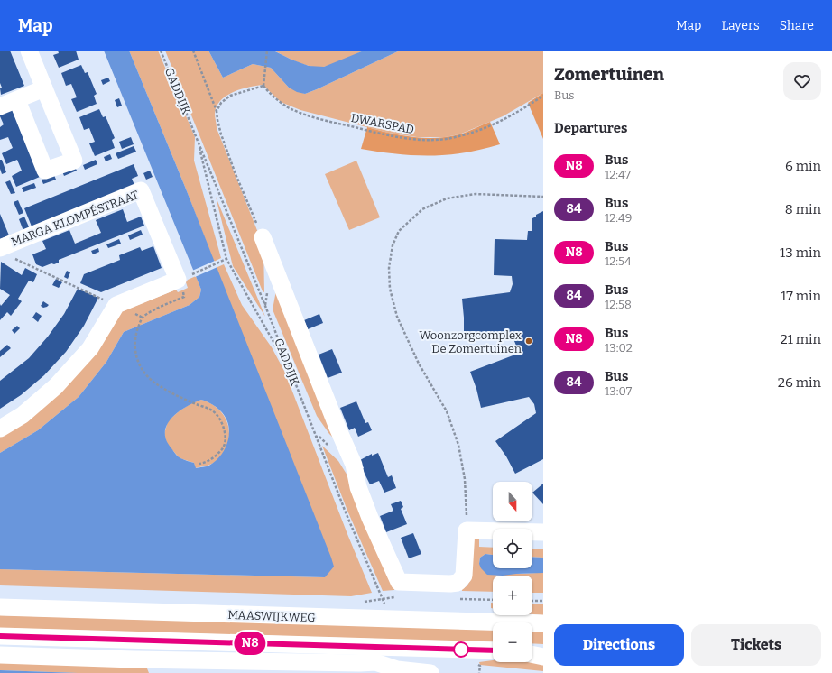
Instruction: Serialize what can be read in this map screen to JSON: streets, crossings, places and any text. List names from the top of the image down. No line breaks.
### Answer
{"streets":{"street":["GADDIJK","MARGA KLOMPÉSTRAAT","MAASWIJKWEG"],"path":["DWARSPAD"]},"places":["Woonzorgcomplex De Zomertuinen"],"lines":["bus line N8"],"north":"bottom","page":{"header":"Map","nav":["Map","Layers","Share"],"on_map":"N8","heading":[["Zomertuinen","Bus"],"Departures"],"list":[{"mark":"N8","name":"Bus","note":"12:47","value":"6 min"},{"mark":"84","name":"Bus","note":"12:49","value":"8 min"},{"mark":"N8","name":"Bus","note":"12:54","value":"13 min"},{"mark":"84","name":"Bus","note":"12:58","value":"17 min"},{"mark":"N8","name":"Bus","note":"13:02","value":"21 min"},{"mark":"84","name":"Bus","note":"13:07","value":"26 min"}],"map_buttons":["+","−"],"buttons":["Directions","Tickets"]}}
